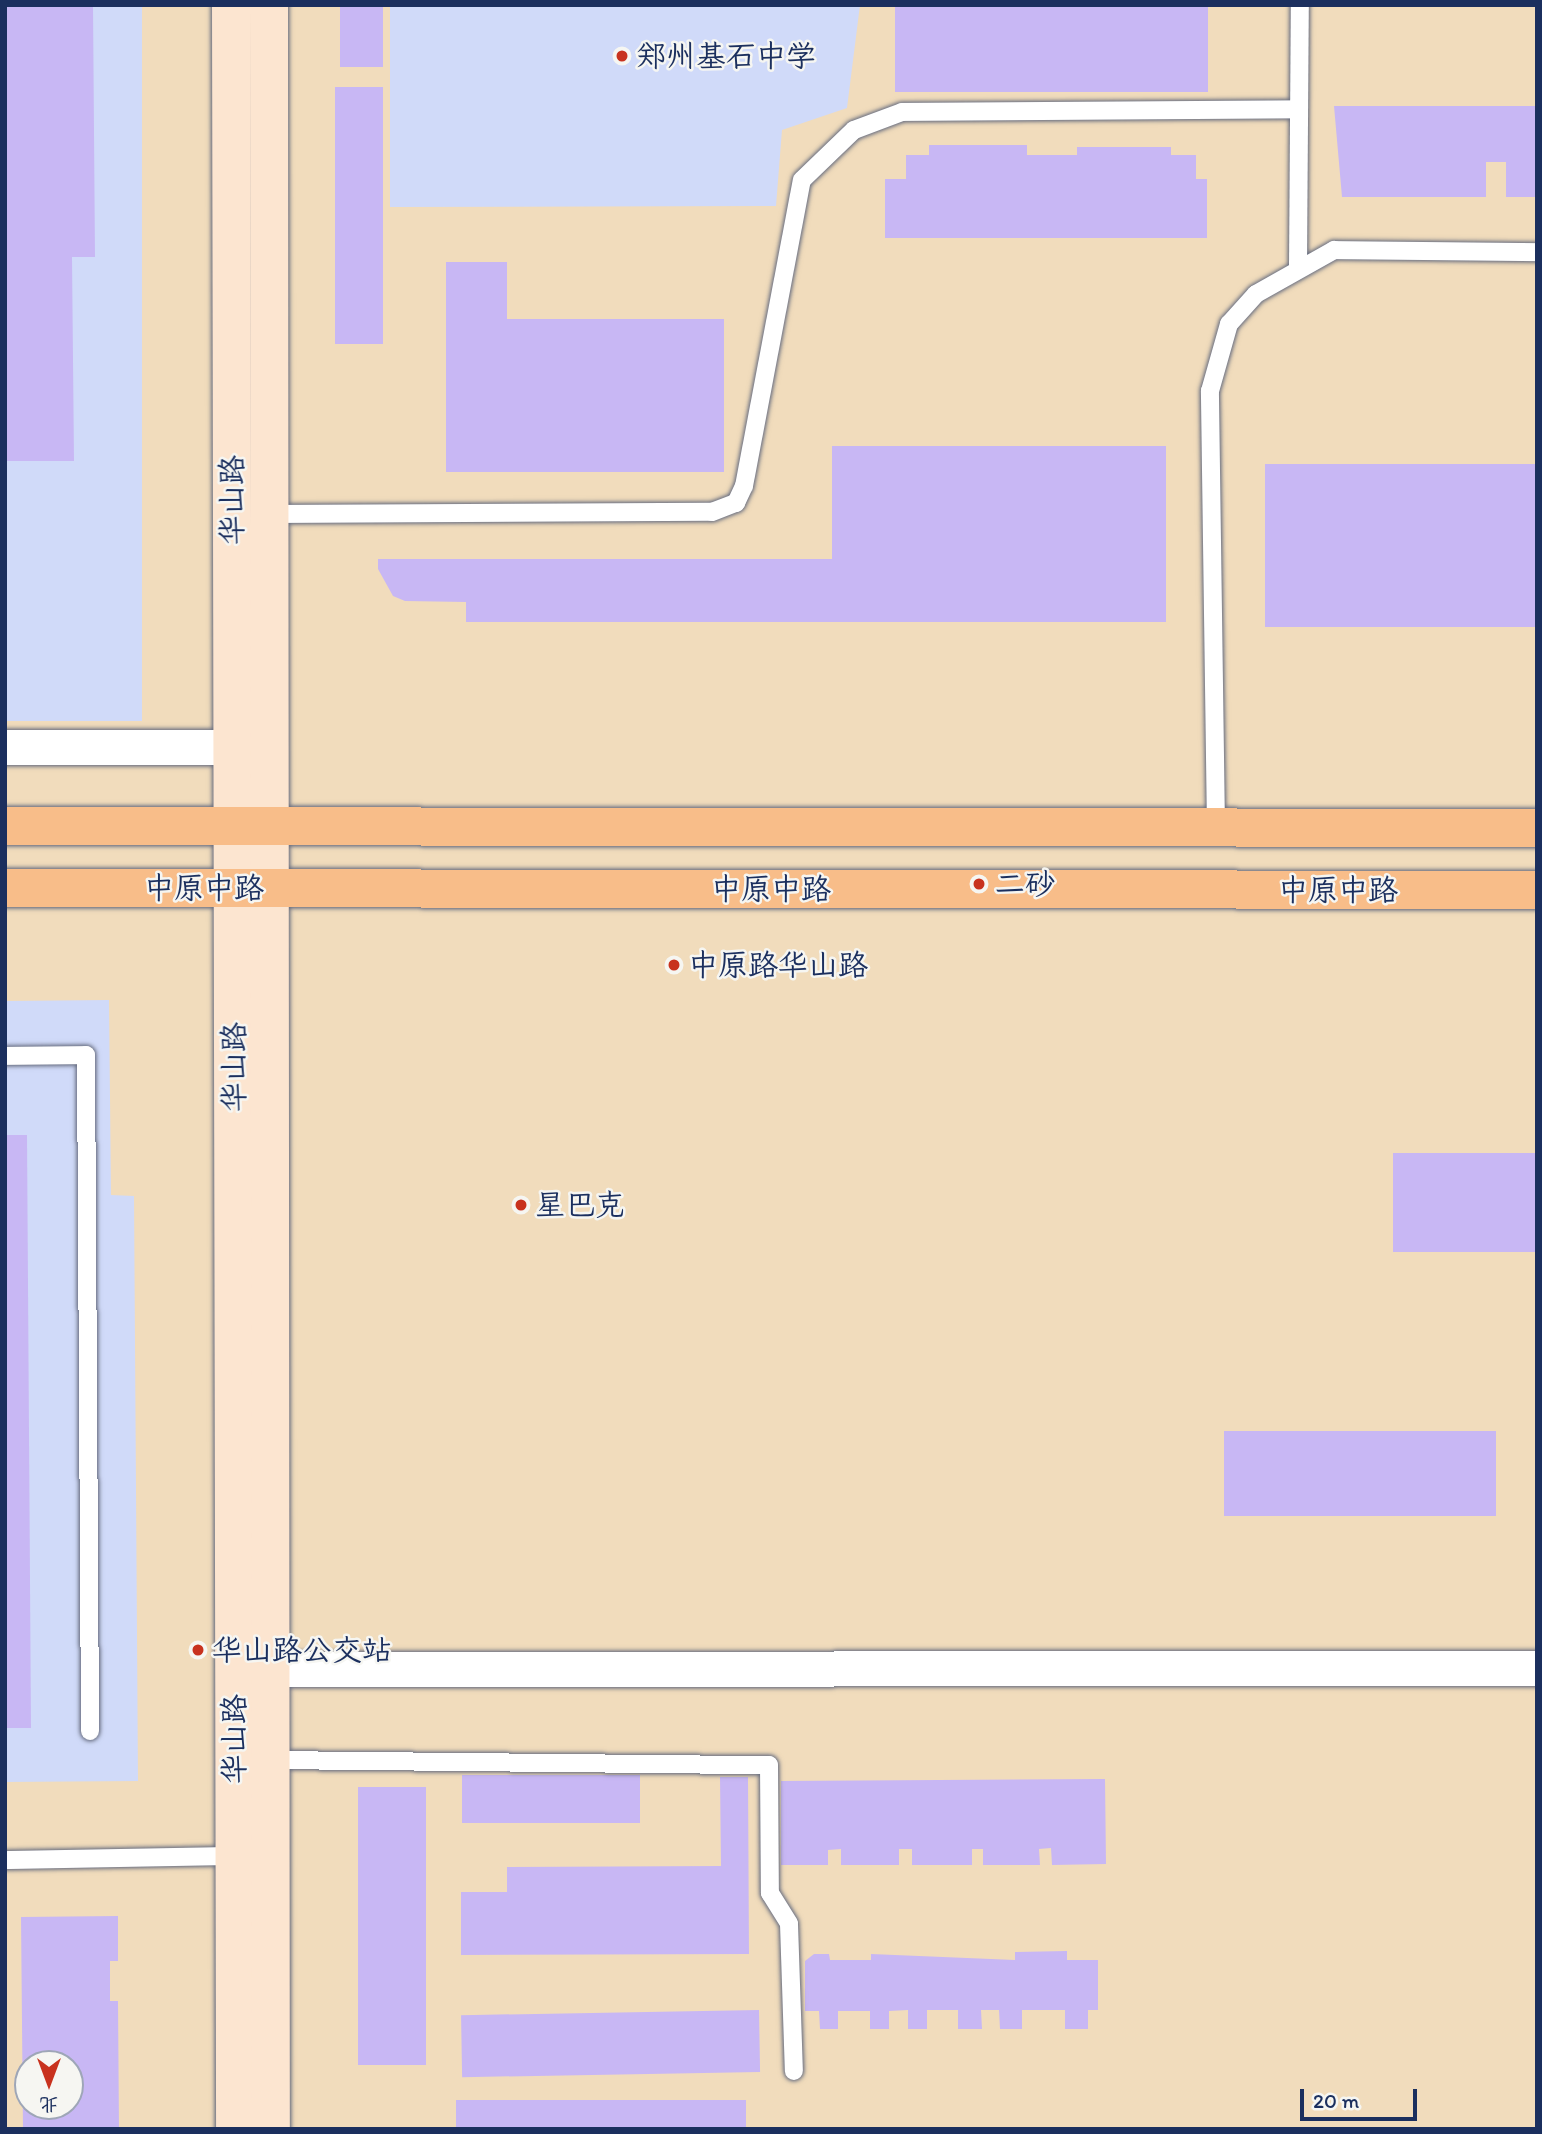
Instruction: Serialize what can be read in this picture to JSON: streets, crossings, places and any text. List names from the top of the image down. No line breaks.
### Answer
{"streets":{"main road":["中原中路"],"street":["华山路"]},"crossings":[["华山路","中原中路"]],"places":["郑州基石中学","二砂","中原路华山路","星巴克","华山路公交站"],"scale_bar":"20 m","north":"bottom"}
